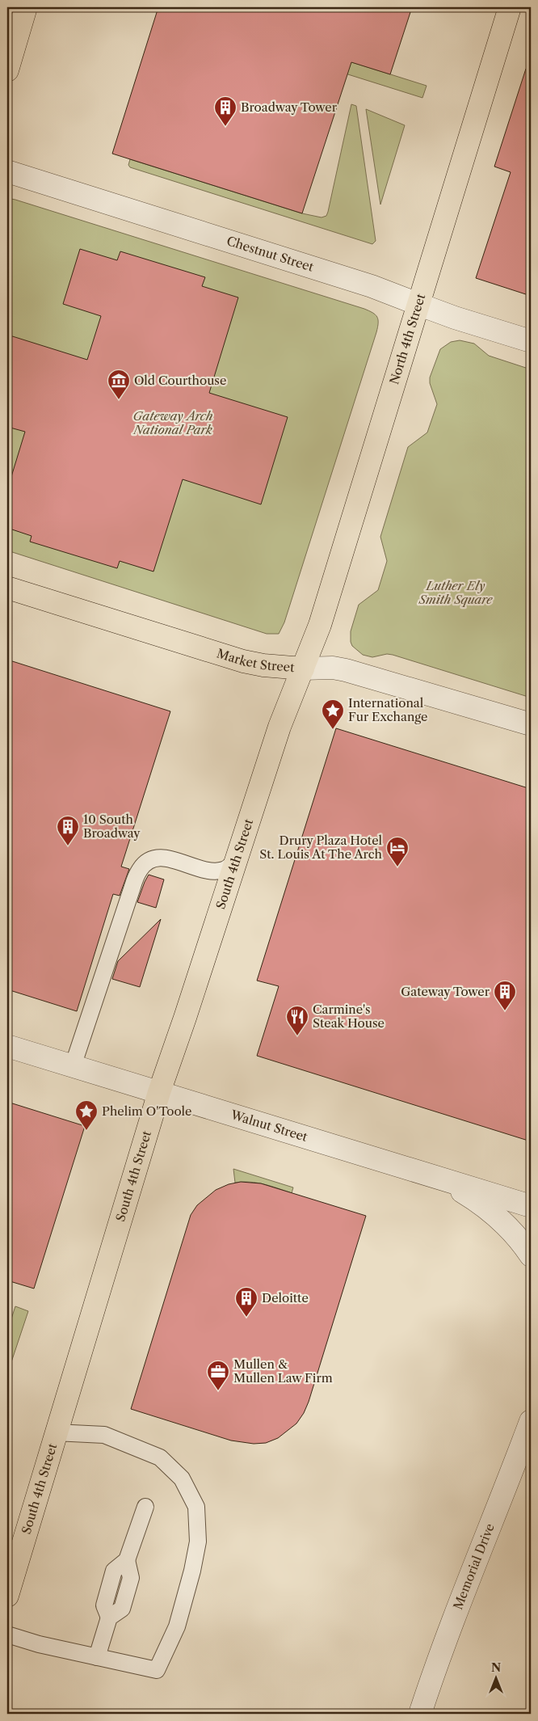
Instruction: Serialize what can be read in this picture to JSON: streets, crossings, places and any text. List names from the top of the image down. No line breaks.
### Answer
{"streets":{"main road":["North 4th Street","Market Street","South 4th Street"],"street":["Chestnut Street","Walnut Street","Memorial Drive"]},"crossings":[["Chestnut Street","North 4th Street"],["North 4th Street","Market Street"],["North 4th Street","South 4th Street"],["Market Street","South 4th Street"],["South 4th Street","Walnut Street"]],"parks":["Gateway Arch National Park","Luther Ely Smith Square"],"places":{"building":["Broadway Tower","10 South Broadway","Gateway Tower","Deloitte"],"museum":["Old Courthouse"],"place":["International Fur Exchange","Phelim O'Toole"],"hotel":["Drury Plaza Hotel St. Louis At The Arch"],"restaurant":["Carmine's Steak House"],"office":["Mullen & Mullen Law Firm"]},"north":"top"}
